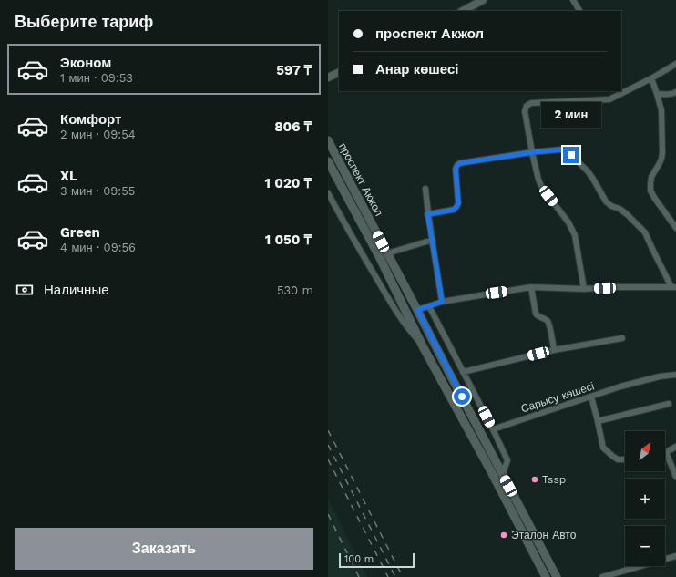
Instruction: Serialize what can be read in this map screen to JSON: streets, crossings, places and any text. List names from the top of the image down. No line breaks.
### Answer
{"streets":{"main road":["проспект Акжол"],"street":["Сарысу көшесі"]},"places":["Tssp","Эталон Авто"],"scale_bar":"100 m","north":"top right","page":{"heading":"Выберите тариф","banner":["проспект Акжол","Анар көшесі"],"list":[{"name":"Эконом","note":"1 мин · 09:53","value":"597 ₸"},{"name":"Комфорт","note":"2 мин · 09:54","value":"806 ₸"},{"name":"XL","note":"3 мин · 09:55","value":"1 020 ₸"},{"name":"Green","note":"4 мин · 09:56","value":"1 050 ₸"}],"bubble":"2 мин","pay":["Наличные","530 m"],"map_buttons":["+","−"],"buttons":"Заказать","scale":"100 m"}}
